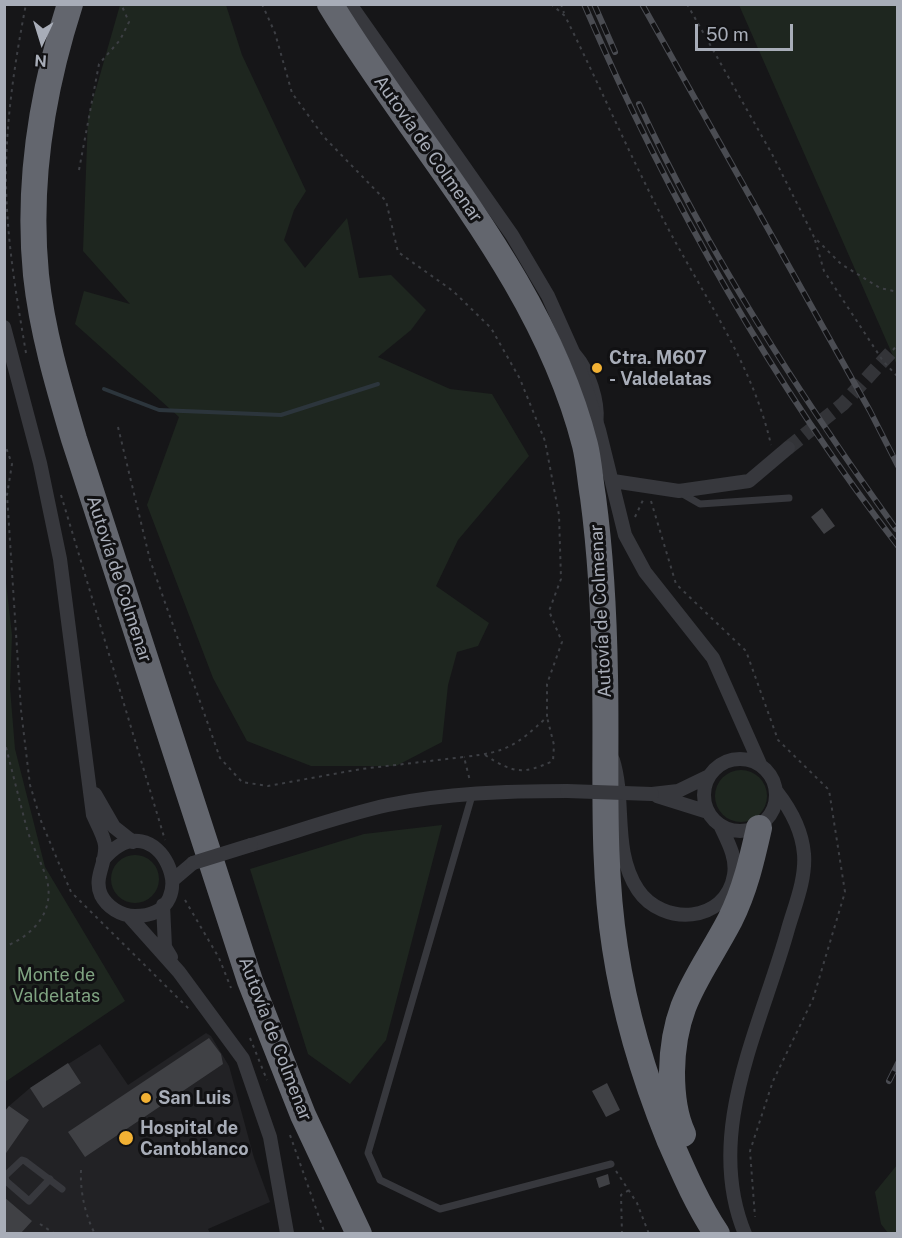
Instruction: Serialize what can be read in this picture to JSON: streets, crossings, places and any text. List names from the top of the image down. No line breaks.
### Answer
{"streets":{"highway":["Autovía de Colmenar"]},"parks":["Monte de Valdelatas"],"places":["Ctra. M607 - Valdelatas","San Luis","Hospital de Cantoblanco"],"scale_bar":"50 m","north":"bottom"}
